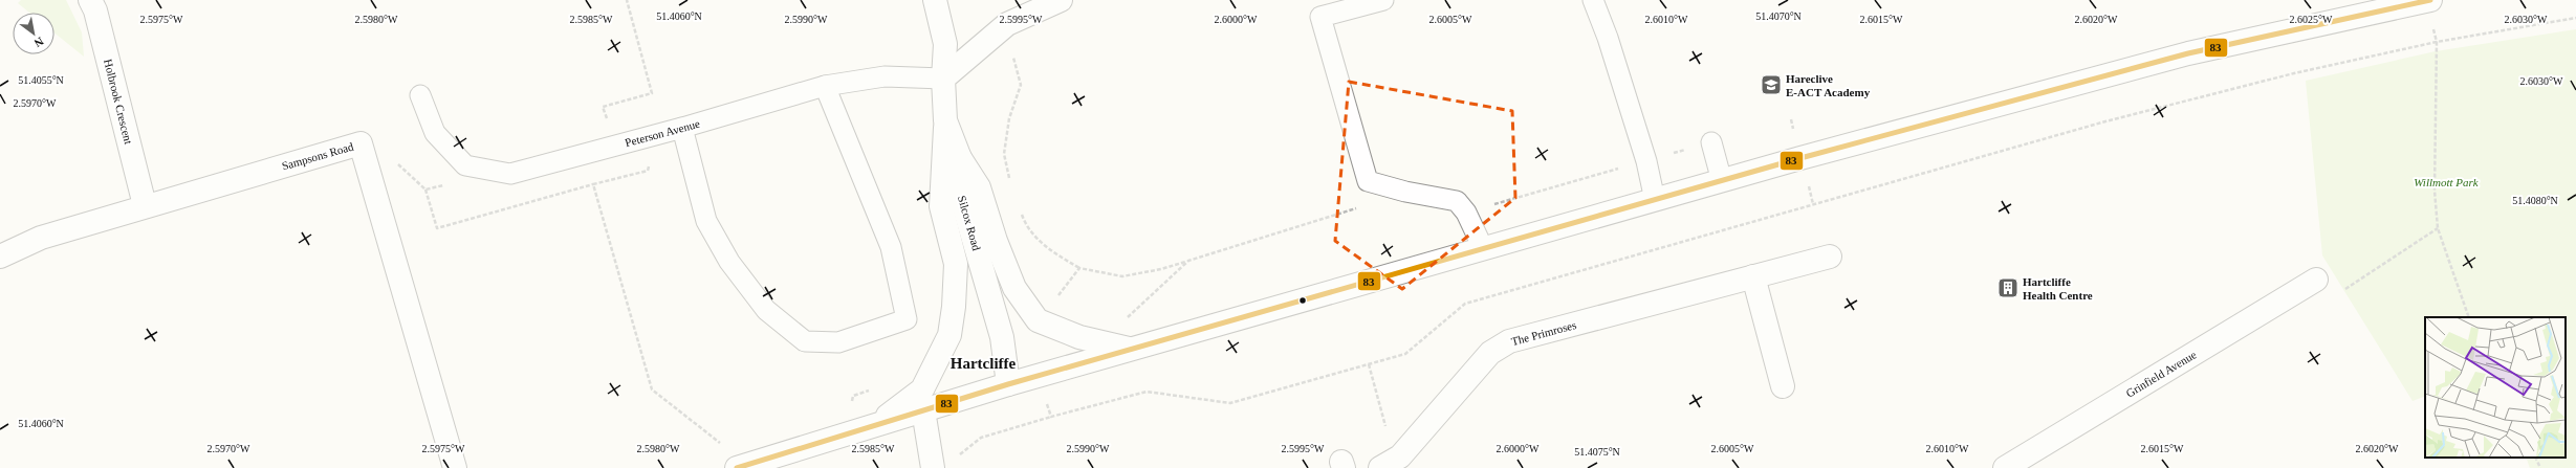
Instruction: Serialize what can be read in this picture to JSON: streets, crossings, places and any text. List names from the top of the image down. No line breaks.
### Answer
{"streets":{"street":["Holbrook Crescent","Sampsons Road","Silcox Road","The Primroses","Grinfield Avenue"],"lane":["Peterson Avenue"]},"crossings":[["Holbrook Crescent","Sampsons Road"],["Peterson Avenue","Silcox Road"]],"districts":["Hartcliffe"],"parks":["Willmott Park"],"places":{"school or university":["Hareclive E-ACT Academy"],"building":["Hartcliffe Health Centre"]},"lines":["transit line 83"],"north":"bottom right","coordinates":["51.4070°N","51.4060°N","2.6030°W","2.6020°W","2.5975°W","2.5980°W","2.5985°W","2.5990°W","2.5995°W","2.6000°W","2.6005°W","2.6010°W","2.6015°W","2.6025°W","51.4055°N","2.5970°W","51.4080°N","51.4075°N"]}
